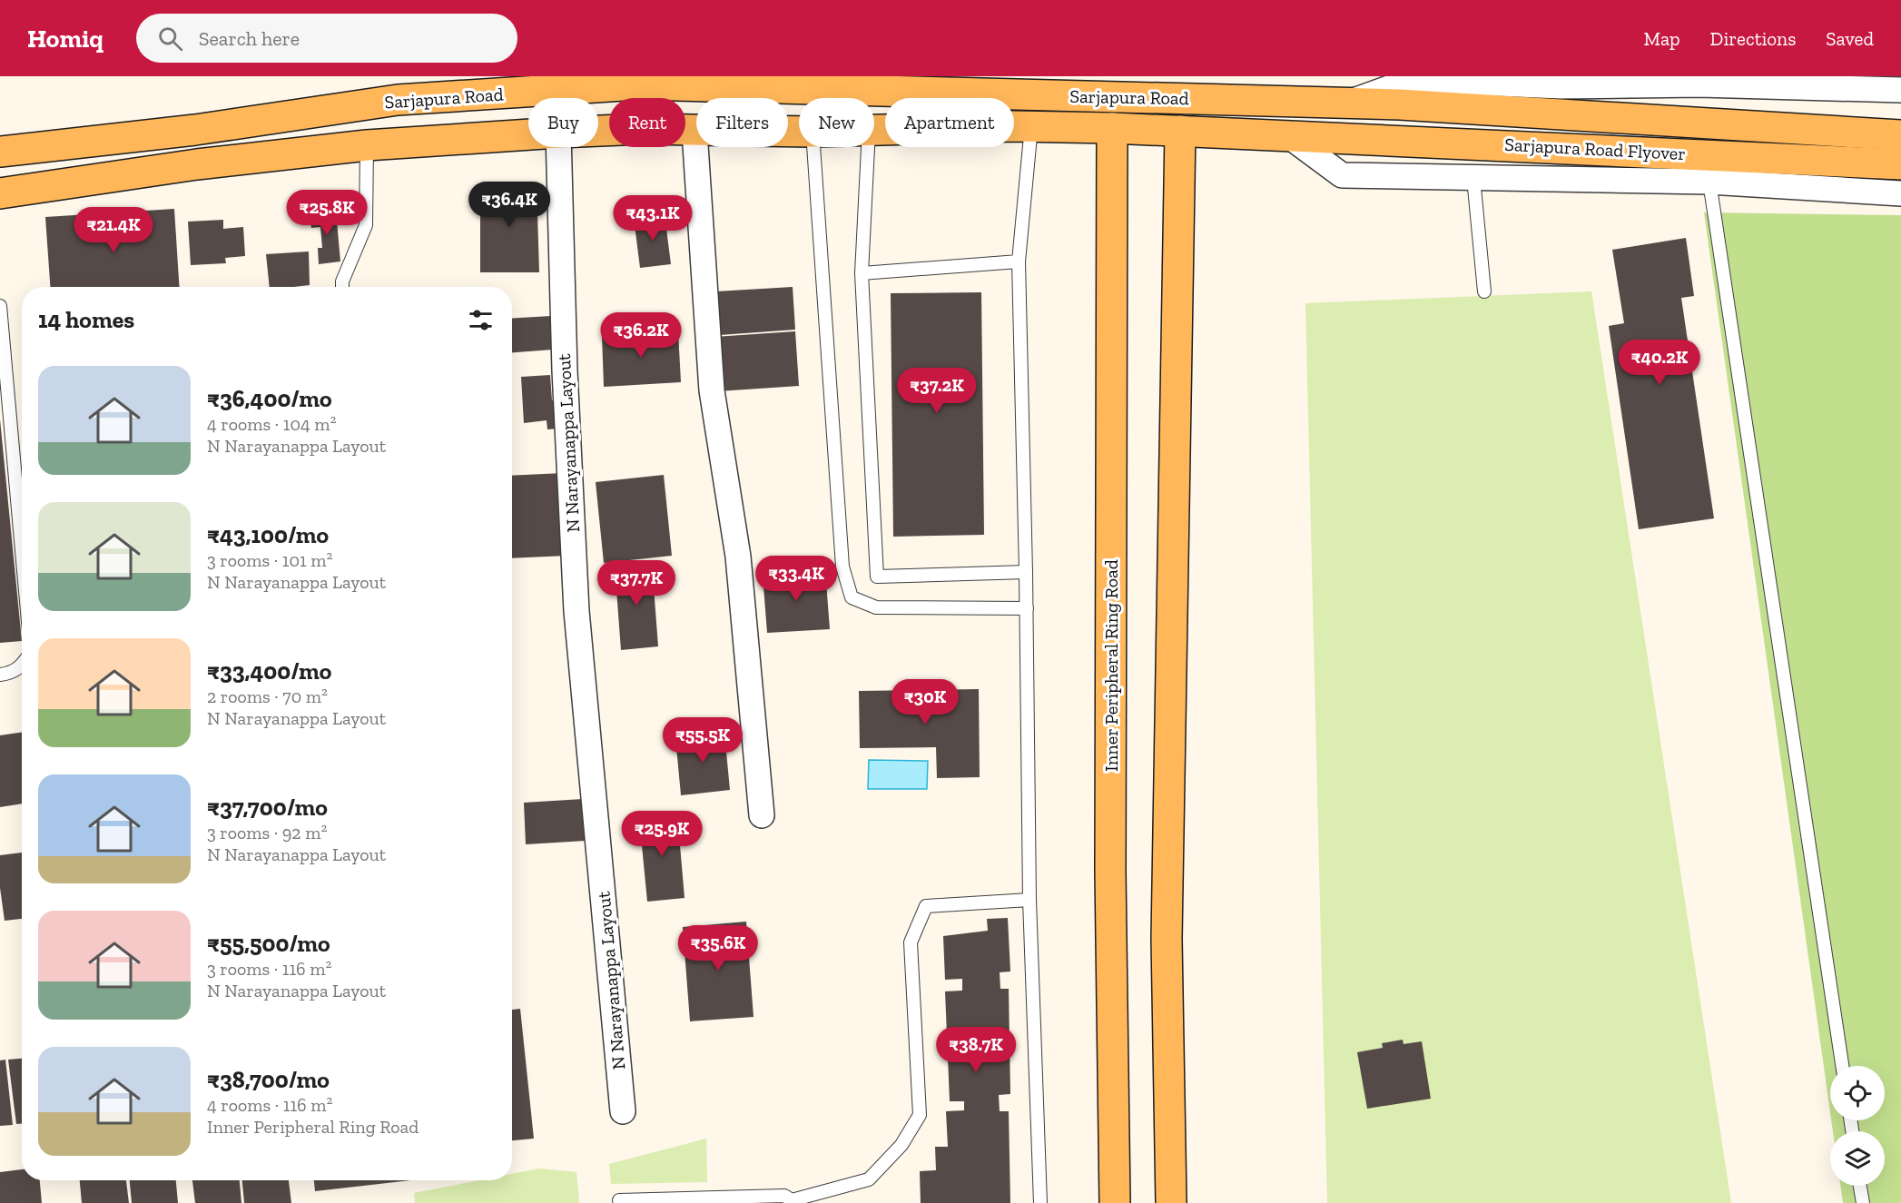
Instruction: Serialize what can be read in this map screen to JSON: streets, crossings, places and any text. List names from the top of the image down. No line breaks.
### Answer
{"streets":{"main road":["Sarjapura Road","Sarjapura Road Flyover","Inner Peripheral Ring Road"],"street":["N Narayanappa Layout"]},"crossings":[["Sarjapura Road","Sarjapura Road Flyover"],["Sarjapura Road","Inner Peripheral Ring Road"]],"page":{"header":"Homiq","search":"Search here","nav":["Map","Directions","Saved"],"chip":["Buy","Rent","Filters","New","Apartment"],"price":["₹36.4K","₹25.8K","₹43.1K","₹21.4K","₹36.2K","₹40.2K","₹37.2K","₹33.4K","₹37.7K","₹30K","₹55.5K","₹25.9K","₹35.6K","₹38.7K"],"heading":"14 homes","list":[{"name":"₹36,400/mo","note":"4 rooms · 104 m² · N Narayanappa Layout"},{"name":"₹43,100/mo","note":"3 rooms · 101 m² · N Narayanappa Layout"},{"name":"₹33,400/mo","note":"2 rooms · 70 m² · N Narayanappa Layout"},{"name":"₹37,700/mo","note":"3 rooms · 92 m² · N Narayanappa Layout"},{"name":"₹55,500/mo","note":"3 rooms · 116 m² · N Narayanappa Layout"},{"name":"₹38,700/mo","note":"4 rooms · 116 m² · Inner Peripheral Ring Road"}]}}
